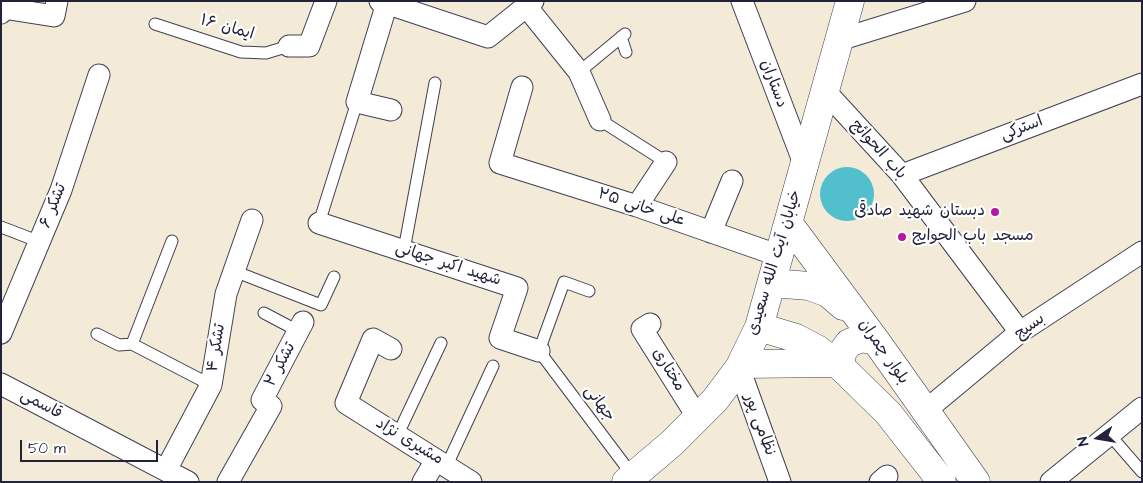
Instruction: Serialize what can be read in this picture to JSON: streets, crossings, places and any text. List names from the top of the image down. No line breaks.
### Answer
{"streets":{"main road":["خیابان آیت الله سعیدی","بلوار چمران"],"street":["دستاران","استرکی","باب الحوائج","تشکر ۶","علی خانی ۲۵","شهید اکبر جهانی","بسیج","تشکر ۴","تشکر ۲","مختاری","قاسمی","نظامی پور","مشیری نژاد"],"lane":["ایمان ۱۶","جهانی"]},"crossings":[["دستاران","خیابان آیت الله سعیدی"],["استرکی","باب الحوائج"],["باب الحوائج","خیابان آیت الله سعیدی"],["باب الحوائج","بسیج"],["علی خانی ۲۵","خیابان آیت الله سعیدی"],["خیابان آیت الله سعیدی","بلوار چمران"],["خیابان آیت الله سعیدی","مختاری"],["خیابان آیت الله سعیدی","جهانی"],["خیابان آیت الله سعیدی","نظامی پور"],["شهید اکبر جهانی","جهانی"],["بسیج","بلوار چمران"],["تشکر ۴","قاسمی"]],"places":["دبستان شهید صادقی","مسجد باب الحوایج"],"scale_bar":"50 m","north":"left"}
